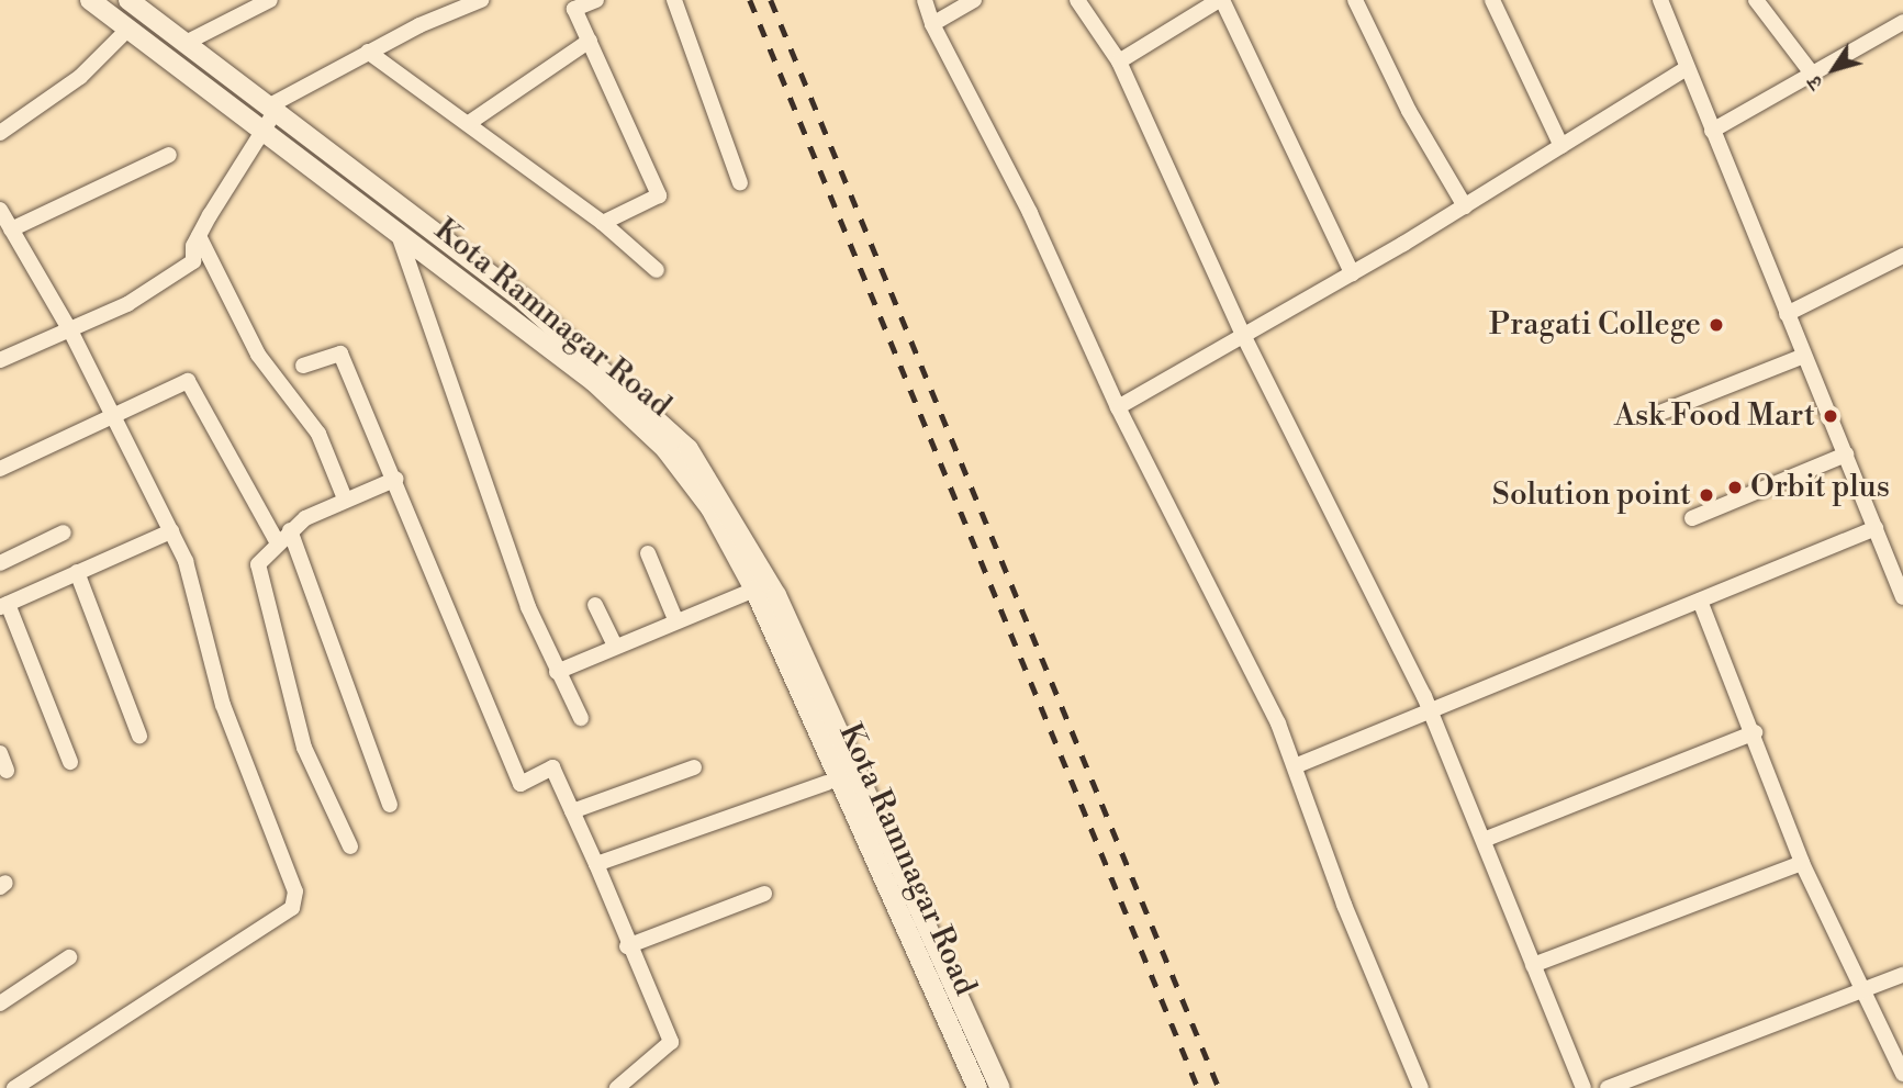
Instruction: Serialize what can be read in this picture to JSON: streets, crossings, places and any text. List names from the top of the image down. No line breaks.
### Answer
{"streets":{"street":["Kota Ramnagar Road"]},"places":["Pragati College","Ask Food Mart","Orbit plus","Solution point"],"north":"bottom left"}
